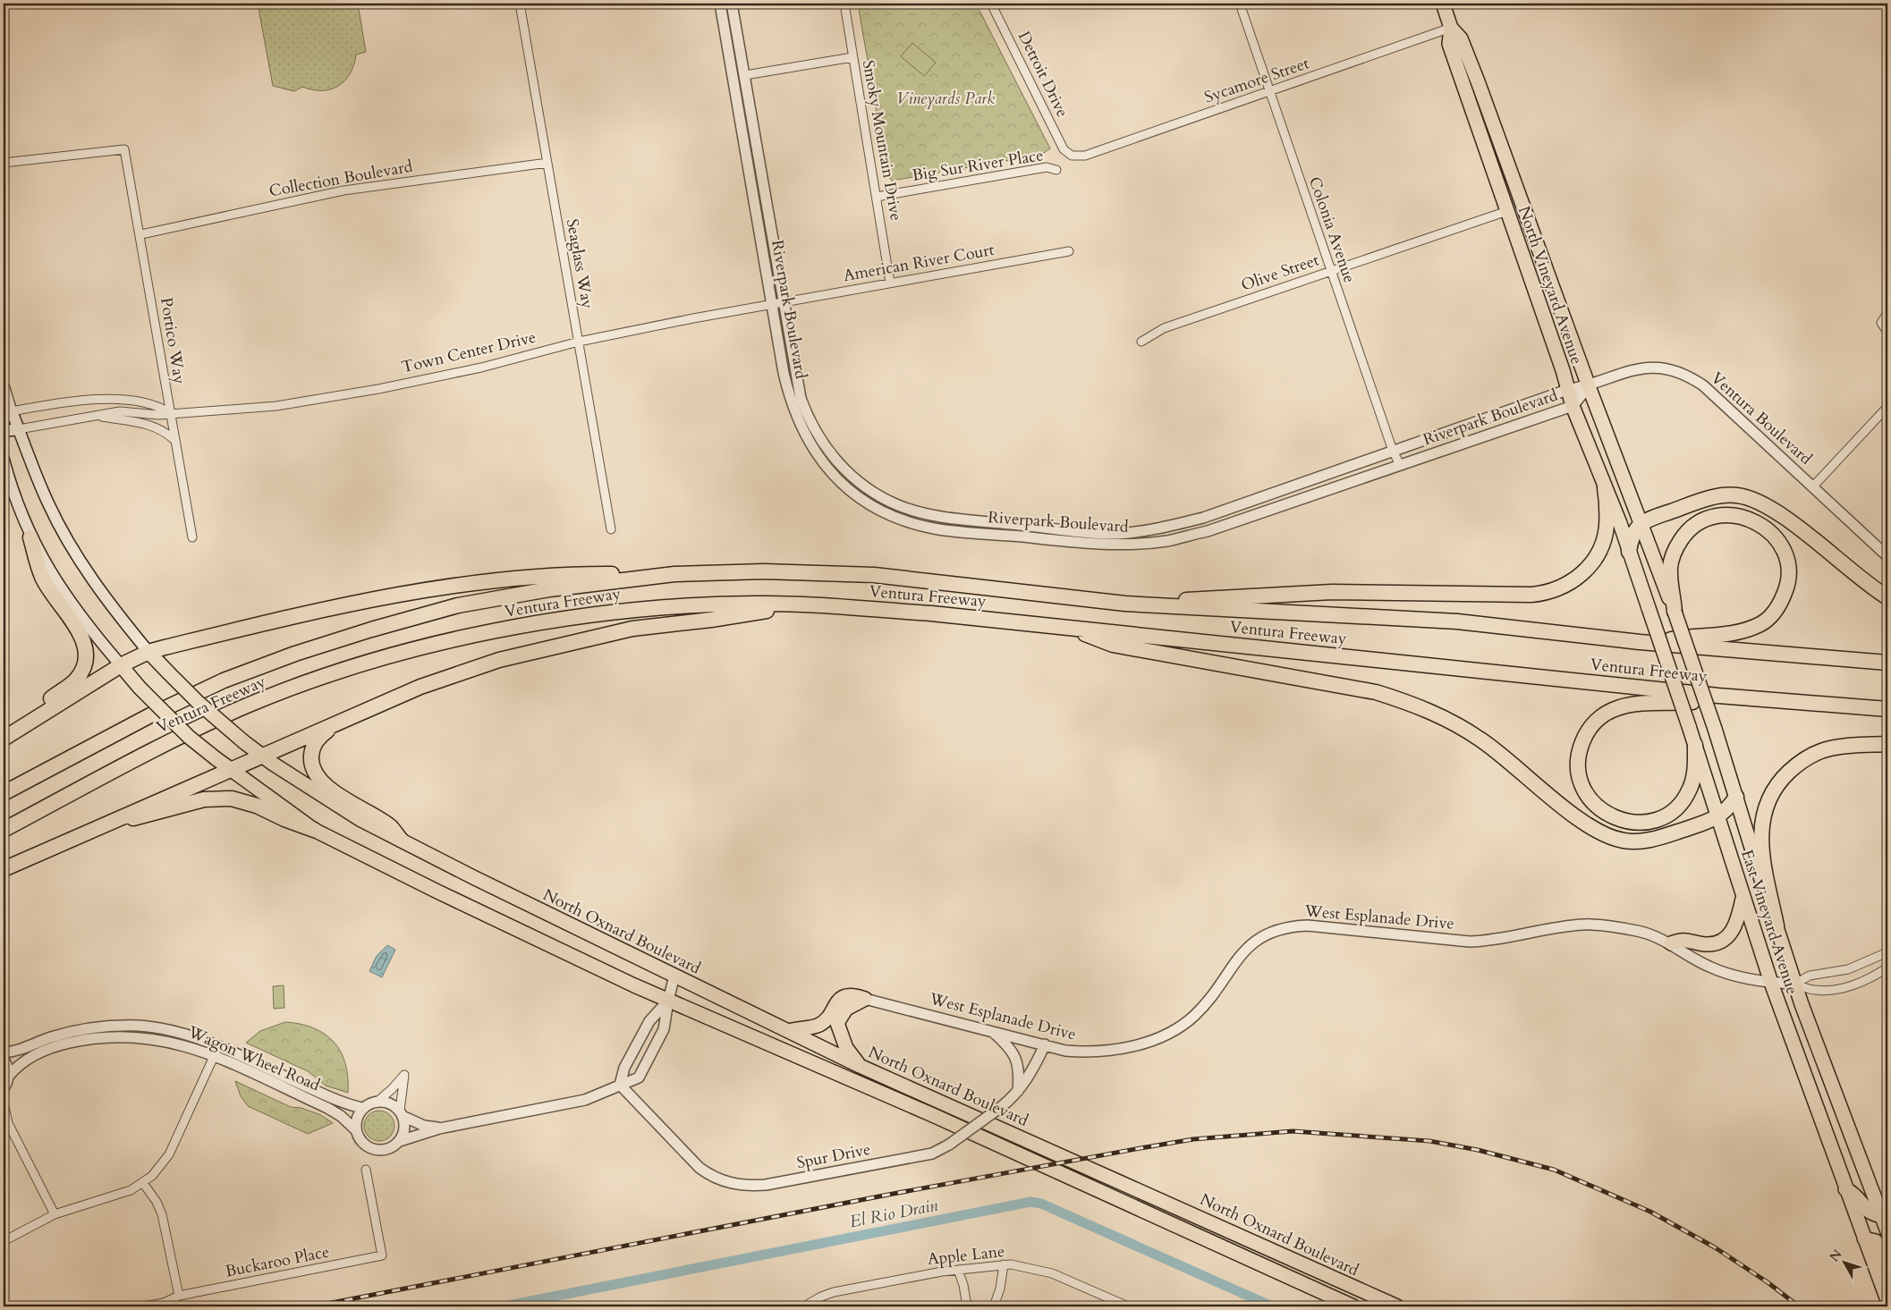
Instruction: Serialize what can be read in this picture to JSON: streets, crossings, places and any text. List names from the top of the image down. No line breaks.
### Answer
{"streets":{"highway":["Ventura Freeway"],"main road":["North Vineyard Avenue","Town Center Drive","East Vineyard Avenue","North Oxnard Boulevard"],"street":["Detroit Drive","Sycamore Street","Smoky Mountain Drive","Big Sur River Place","Collection Boulevard","Colonia Avenue","American River Court","Seaglass Way","Olive Street","Riverpark Boulevard","Portico Way","Ventura Boulevard","West Esplanade Drive","Wagon Wheel Road","Spur Drive","Apple Lane","Buckaroo Place"]},"crossings":[["Detroit Drive","Sycamore Street"],["Sycamore Street","Colonia Avenue"],["Sycamore Street","North Vineyard Avenue"],["Smoky Mountain Drive","Big Sur River Place"],["Smoky Mountain Drive","American River Court"],["Collection Boulevard","Seaglass Way"],["Collection Boulevard","Portico Way"],["Colonia Avenue","Olive Street"],["Colonia Avenue","Riverpark Boulevard"],["American River Court","Riverpark Boulevard"],["American River Court","Town Center Drive"],["Seaglass Way","Town Center Drive"],["Olive Street","North Vineyard Avenue"],["North Vineyard Avenue","Riverpark Boulevard"],["North Vineyard Avenue","Ventura Boulevard"],["North Vineyard Avenue","East Vineyard Avenue"],["Riverpark Boulevard","Town Center Drive"],["Riverpark Boulevard","Ventura Boulevard"],["Portico Way","Town Center Drive"],["Town Center Drive","North Oxnard Boulevard"],["West Esplanade Drive","East Vineyard Avenue"],["West Esplanade Drive","Spur Drive"]],"water":["El Rio Drain"],"parks":["Vineyards Park"],"north":"top left"}
